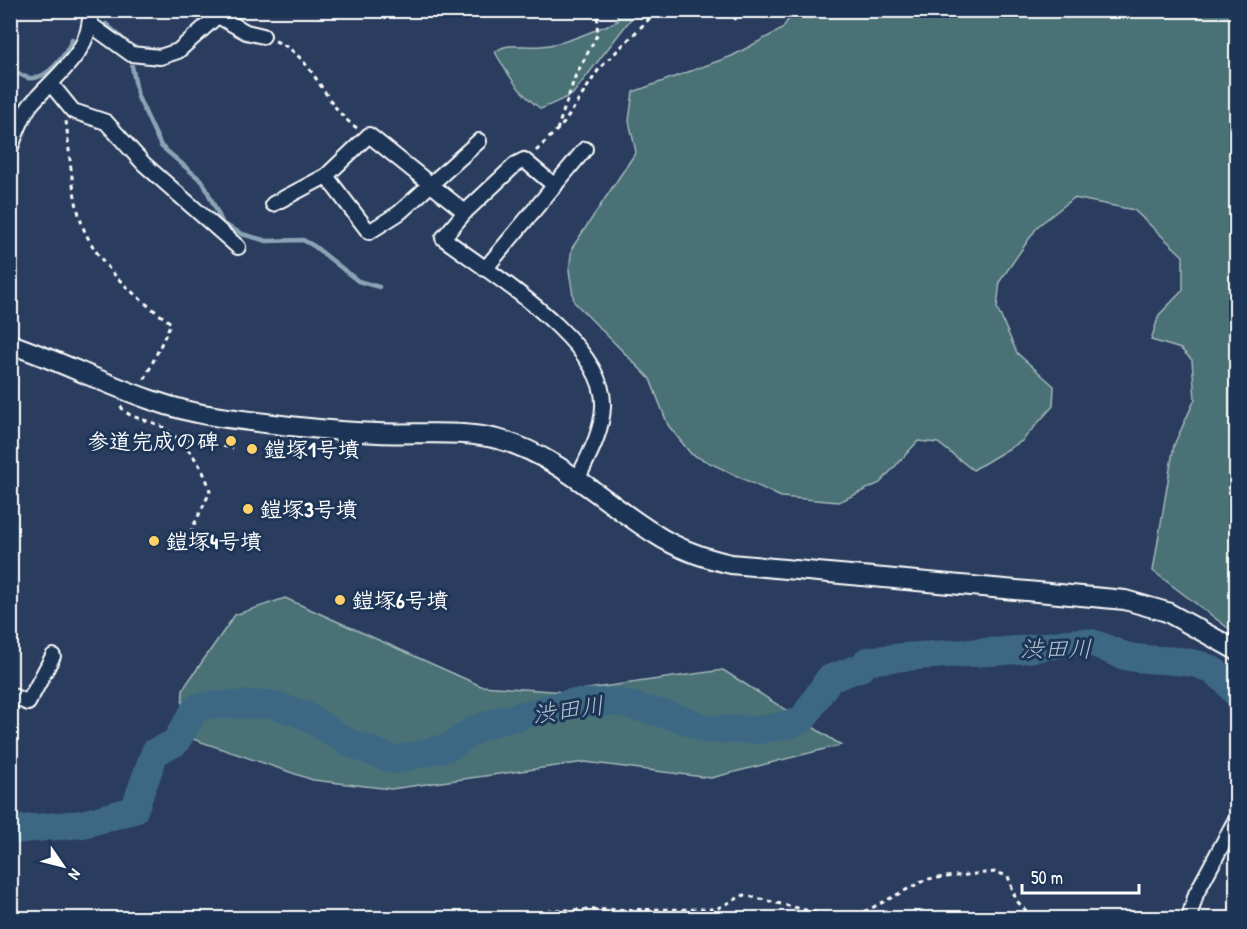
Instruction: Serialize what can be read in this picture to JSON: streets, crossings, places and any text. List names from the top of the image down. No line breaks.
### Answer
{"water":["渋田川"],"places":["参道完成の碑","鎧塚1号墳","鎧塚3号墳","鎧塚4号墳","鎧塚6号墳"],"scale_bar":"50 m","north":"bottom right"}
